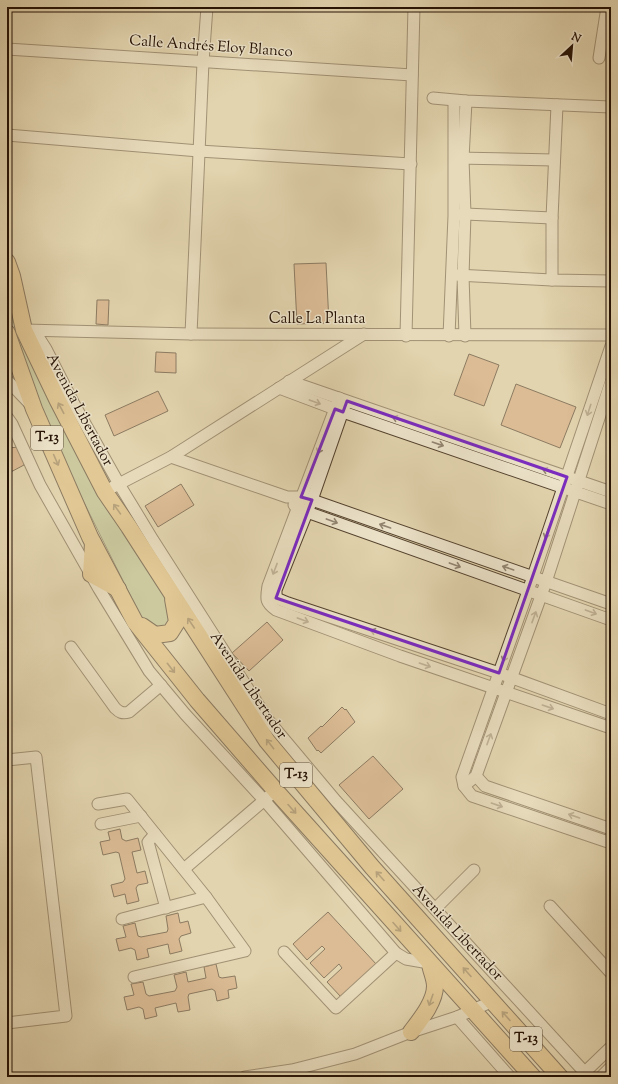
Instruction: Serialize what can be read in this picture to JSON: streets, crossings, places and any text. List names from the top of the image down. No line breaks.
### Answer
{"streets":{"highway":["Avenida Libertador","T-13"],"street":["Calle Andrés Eloy Blanco","Calle La Planta"]},"crossings":[["Calle La Planta","Avenida Libertador"],["Avenida Libertador","T-13"]],"north":"top right"}
